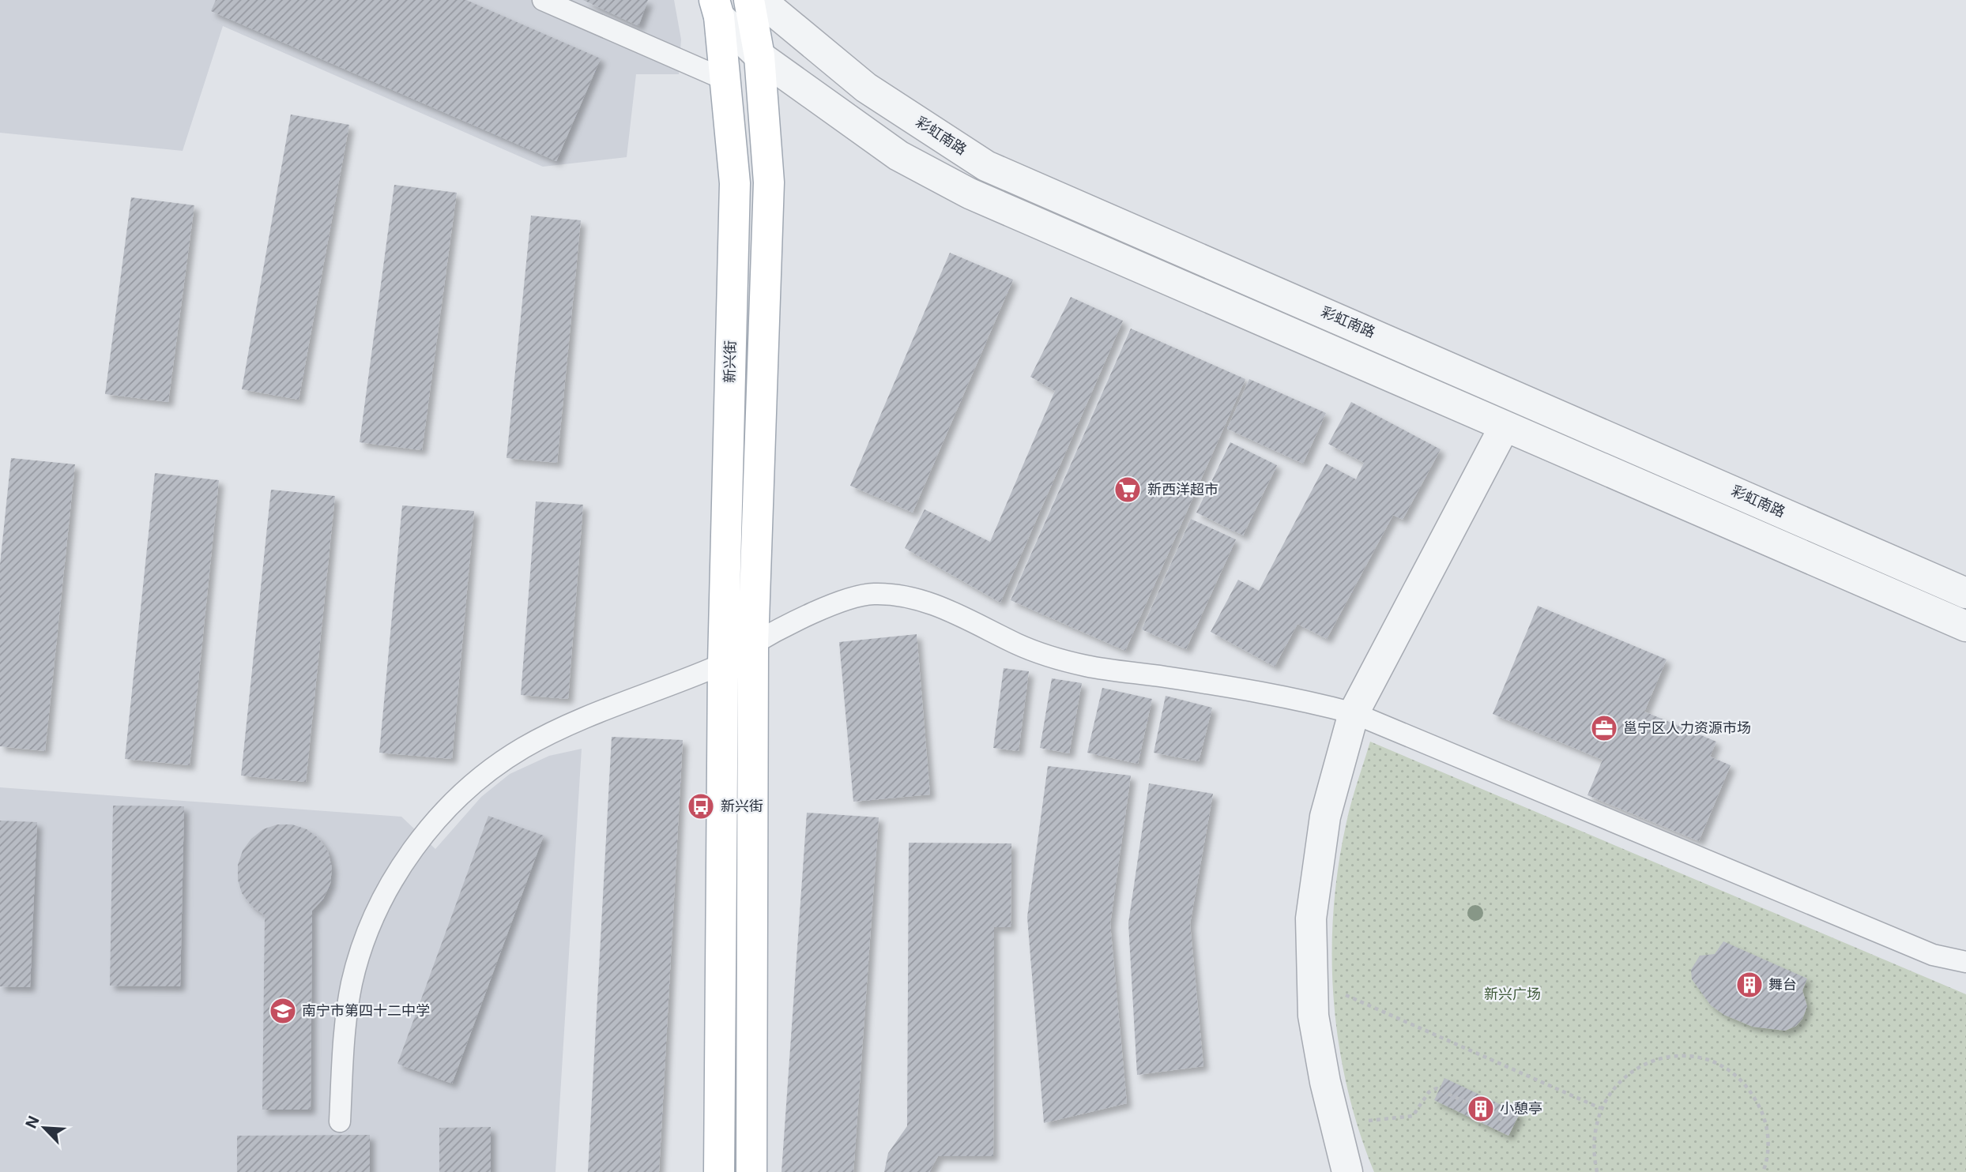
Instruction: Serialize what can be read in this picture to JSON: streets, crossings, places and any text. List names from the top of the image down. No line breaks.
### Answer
{"streets":{"main road":["新兴街"],"street":["彩虹南路"]},"parks":["新兴广场"],"places":{"supermarket":["新西洋超市"],"office":["邕宁区人力资源市场"],"bus stop":["新兴街"],"building":["舞台","小憩亭"],"school or university":["南宁市第四十二中学"]},"north":"top left"}
